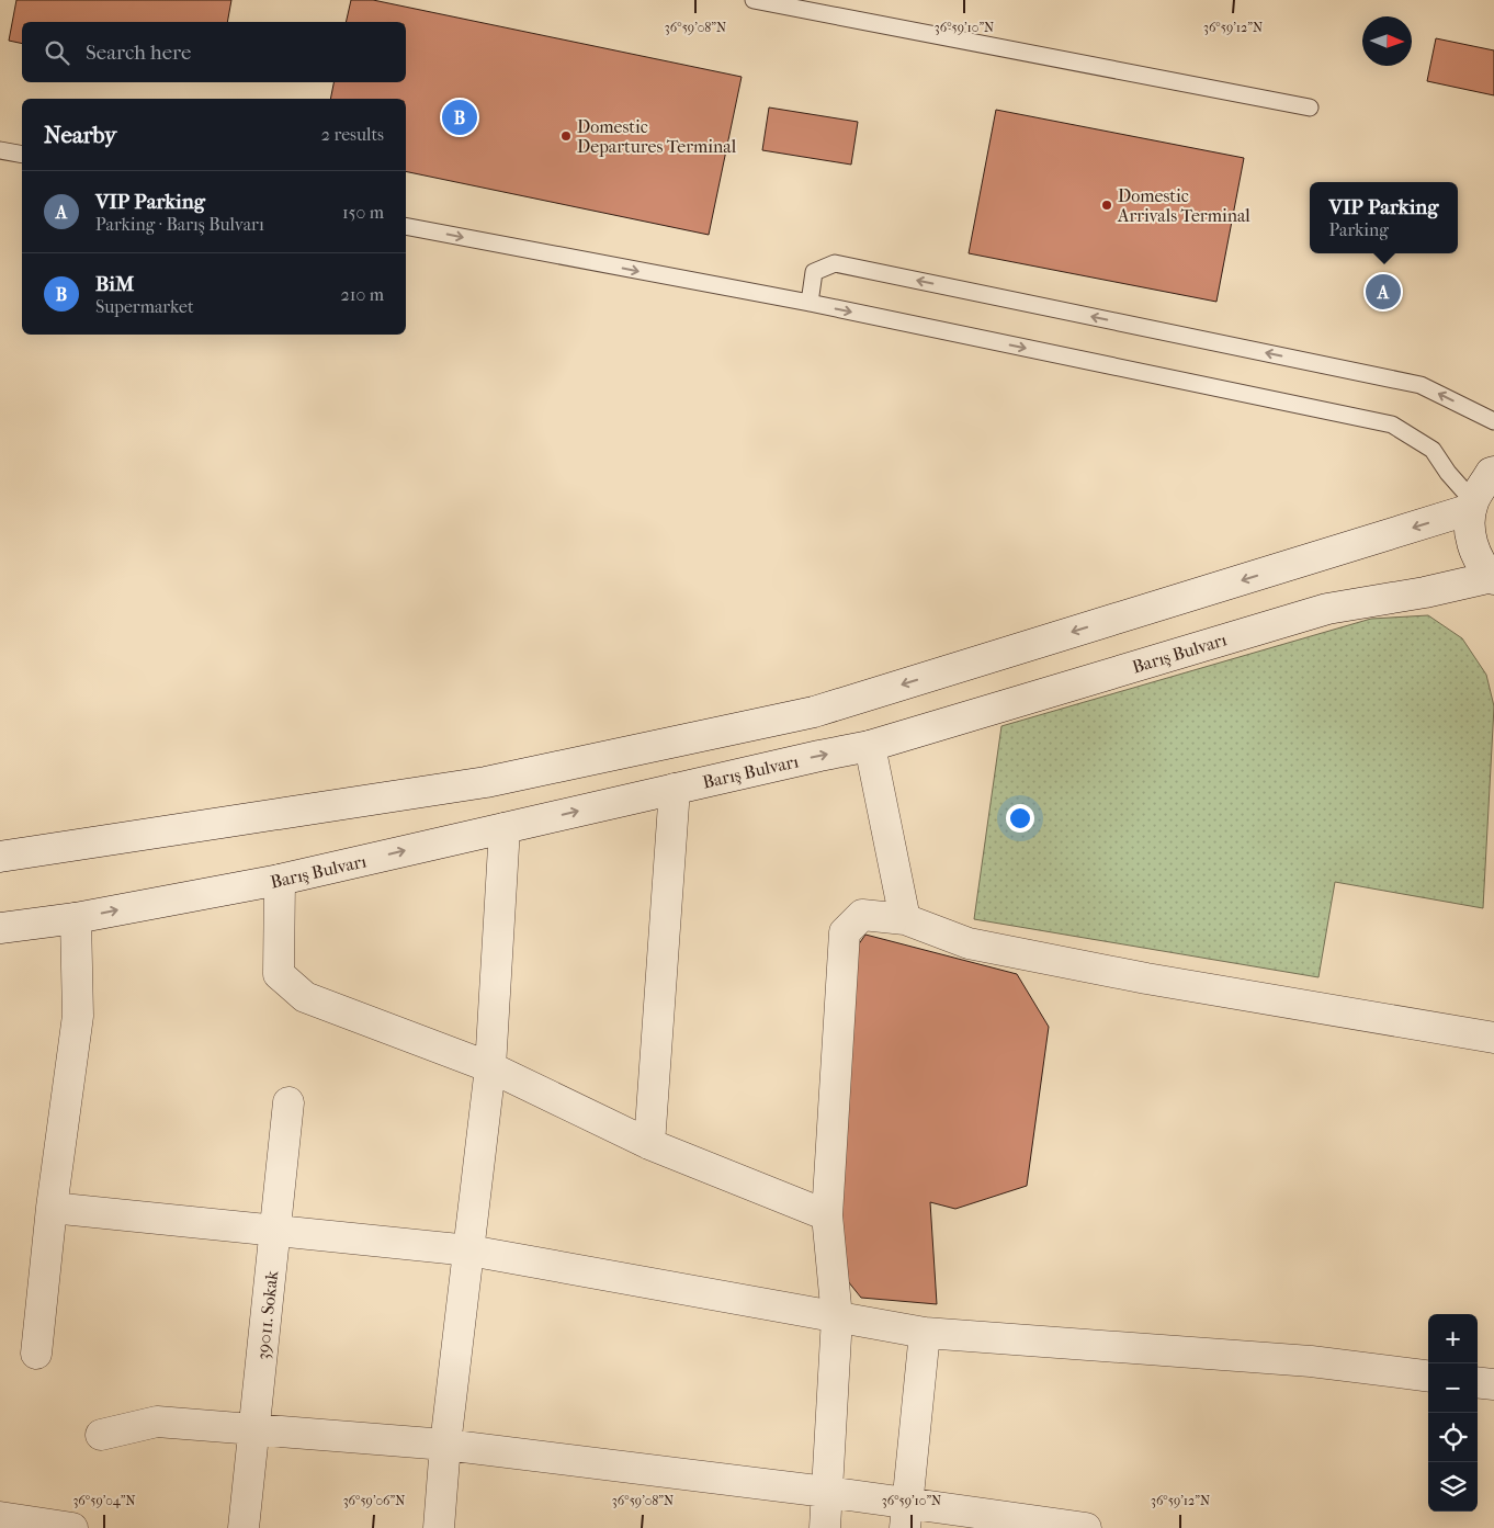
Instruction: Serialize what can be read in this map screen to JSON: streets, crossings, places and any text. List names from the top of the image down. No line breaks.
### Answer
{"streets":{"street":["Barış Bulvarı","39011. Sokak"]},"places":["Domestic Departures Terminal","Domestic Arrivals Terminal"],"north":"right","page":{"search":"Search here","pins":["B","A"],"heading":["Nearby","2 results"],"list":[{"mark":"A","name":"VIP Parking","note":"Parking · Barış Bulvarı","value":"150 m"},{"mark":"B","name":"BiM","note":"Supermarket","value":"210 m"}],"popup":["VIP Parking","Parking"],"map_buttons":["+","−"]},"coordinates":["36°59'08\"N","36°59'10\"N","36°59'12\"N","36°59'04\"N","36°59'06\"N"]}
